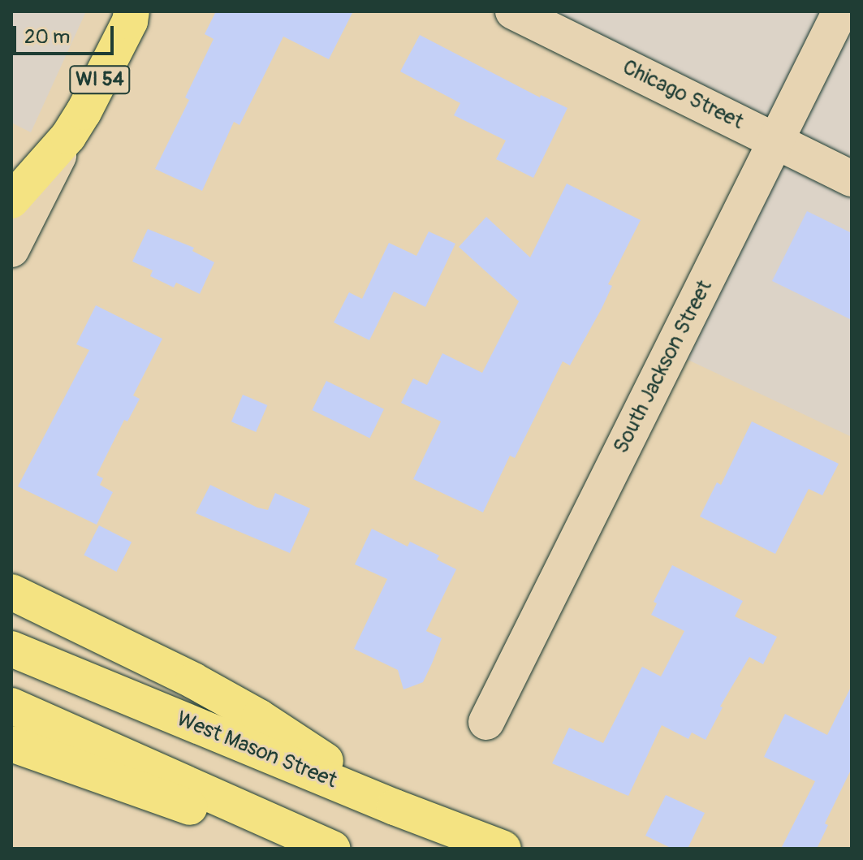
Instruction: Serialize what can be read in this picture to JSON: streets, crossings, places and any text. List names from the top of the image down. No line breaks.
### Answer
{"streets":{"main road":["WI 54","West Mason Street"],"street":["Chicago Street","South Jackson Street"]},"crossings":[["Chicago Street","South Jackson Street"]],"scale_bar":"20 m"}
